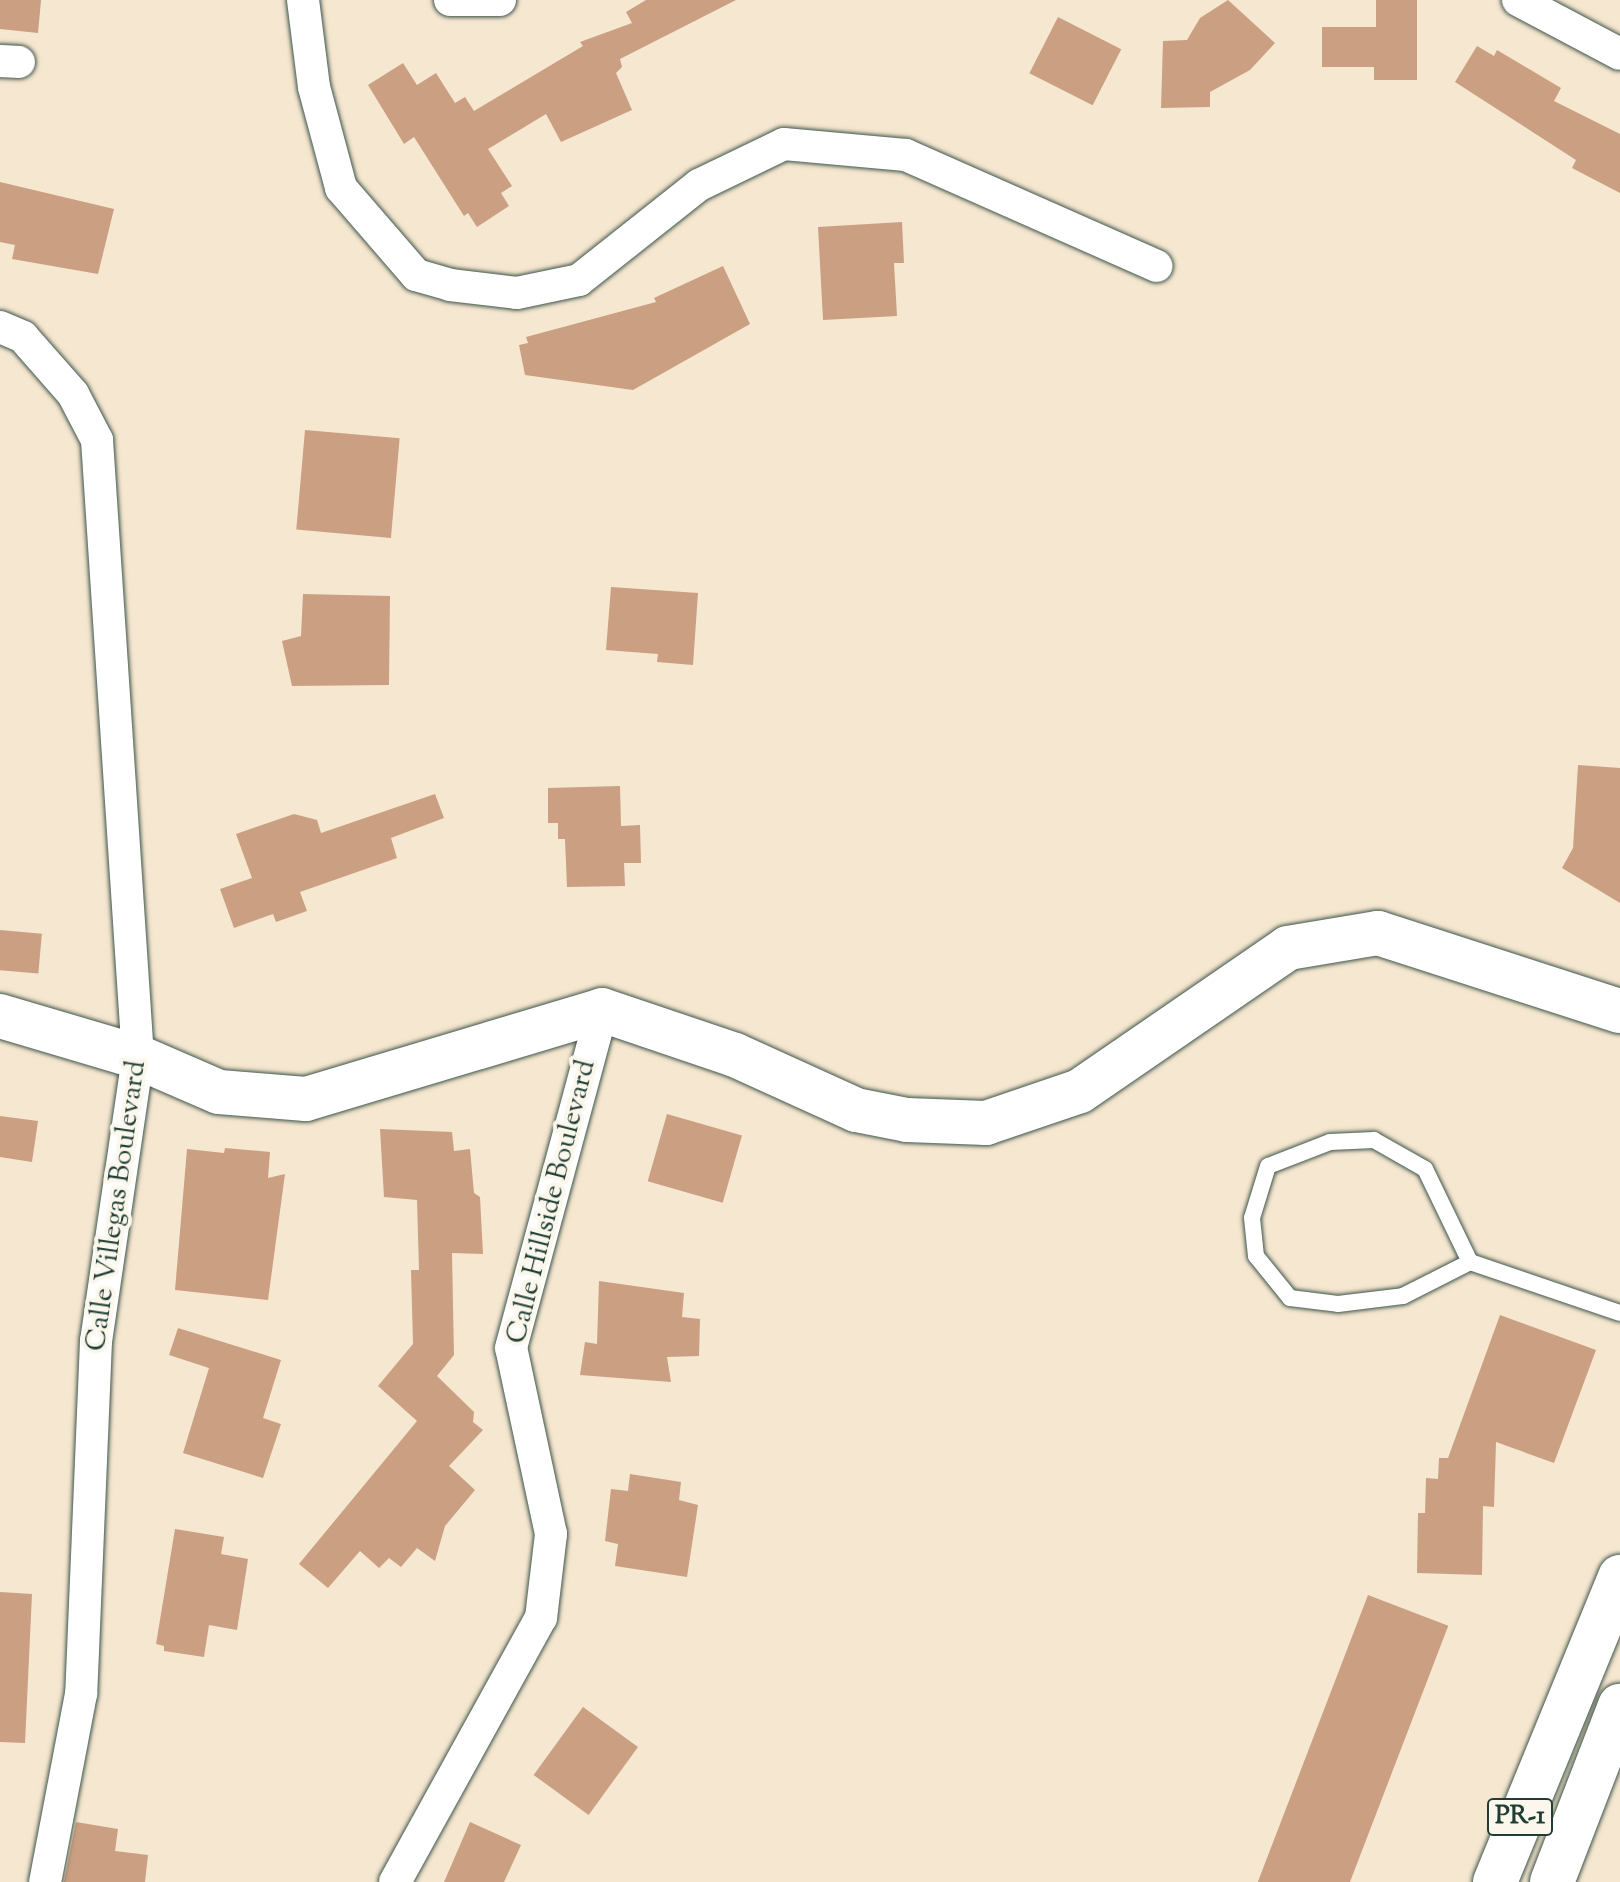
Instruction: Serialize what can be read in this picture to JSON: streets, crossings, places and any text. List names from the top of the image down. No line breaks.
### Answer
{"streets":{"main road":["PR-1"],"street":["Calle Hillside Boulevard","Calle Villegas Boulevard"]}}
